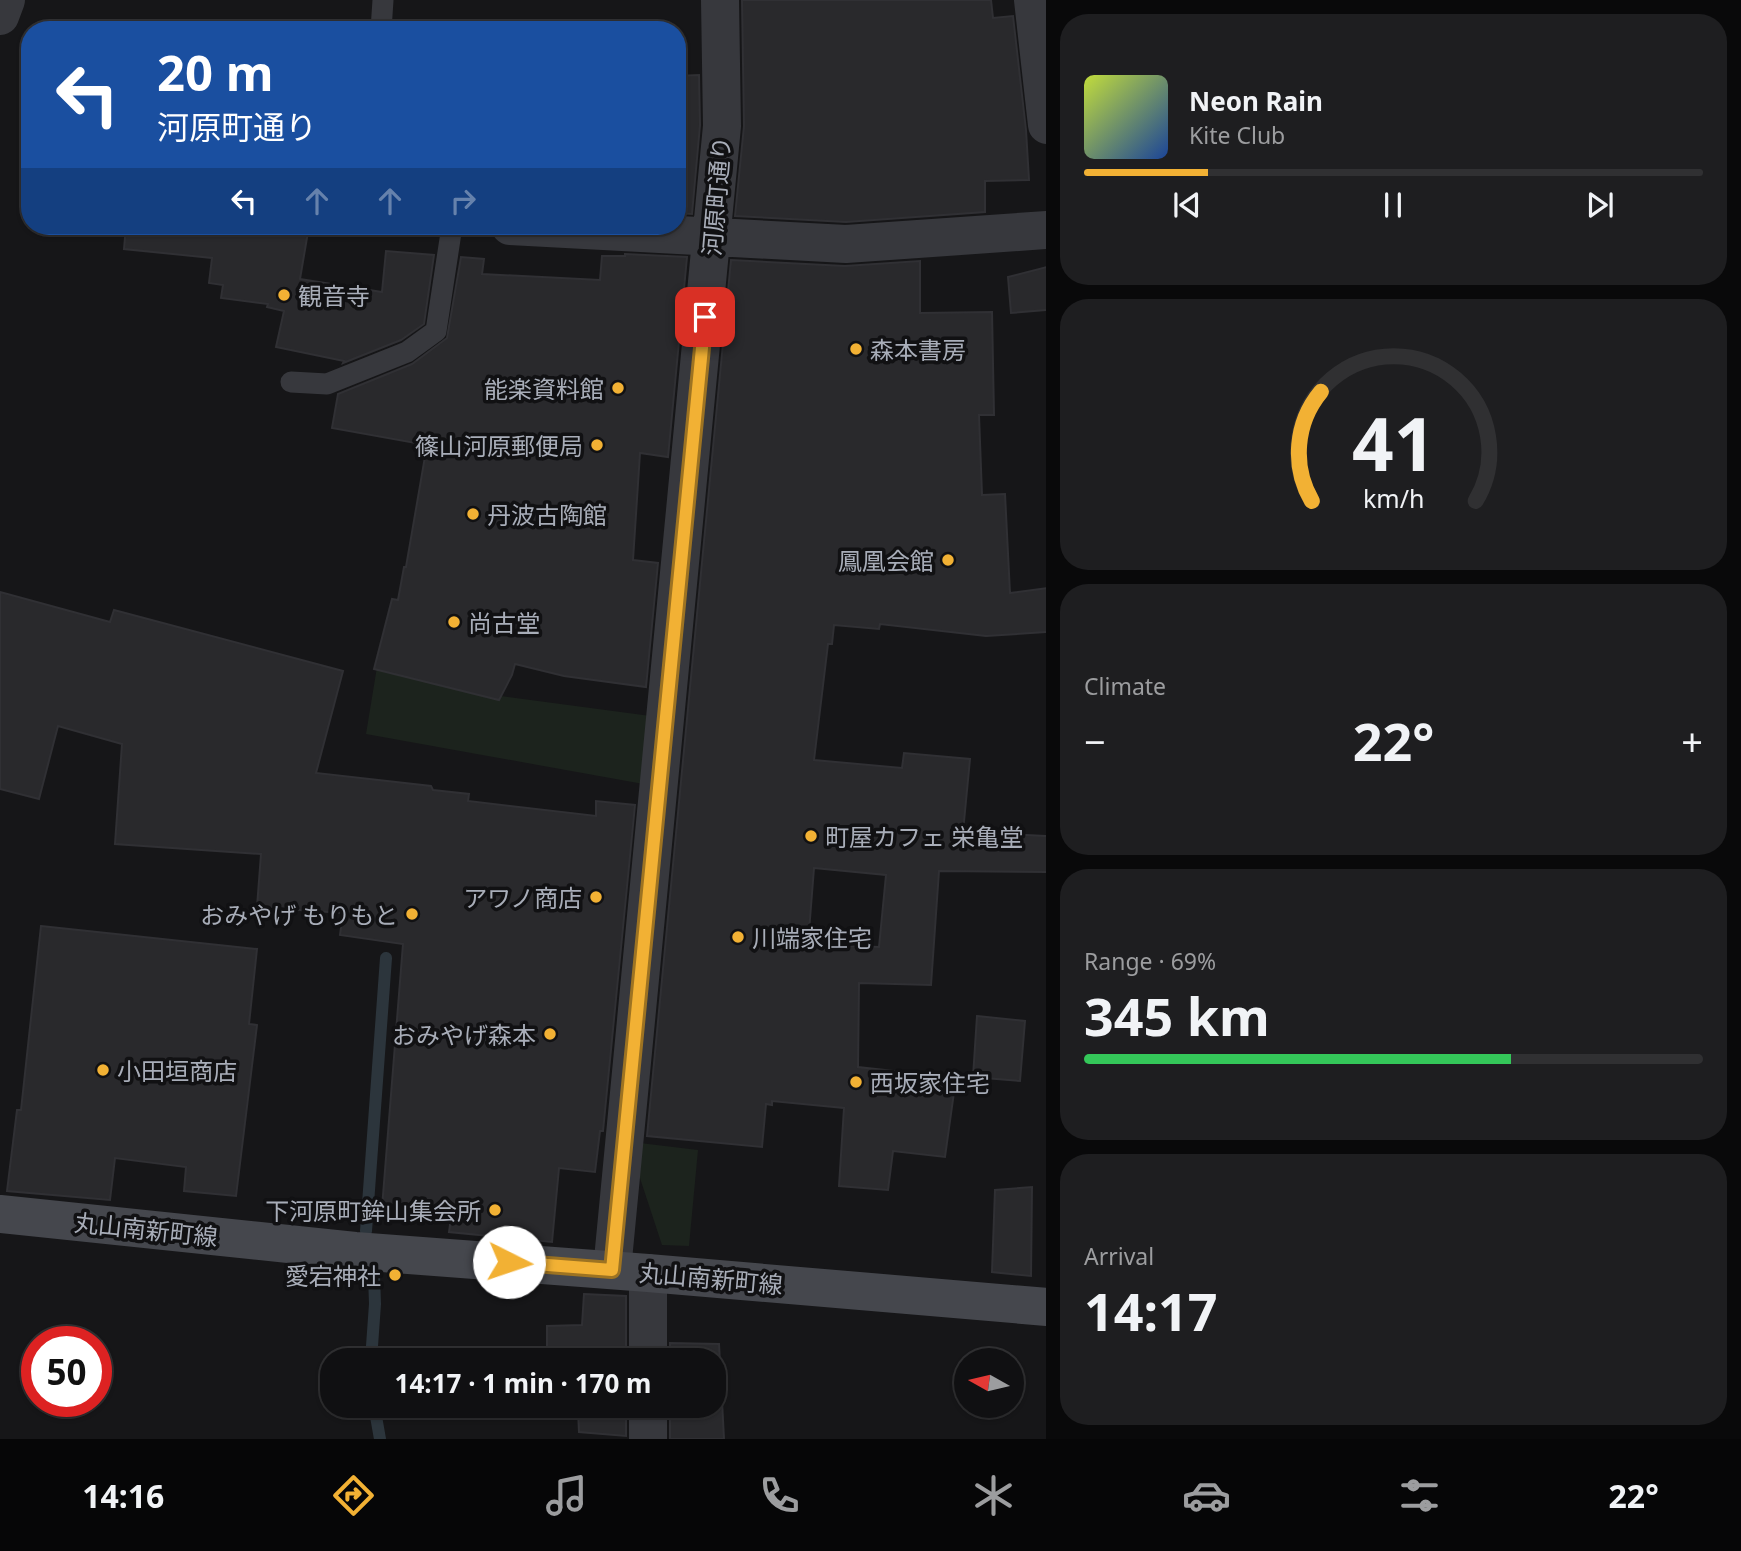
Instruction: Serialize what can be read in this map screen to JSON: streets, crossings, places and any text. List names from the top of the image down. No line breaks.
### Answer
{"streets":{"main road":["丸山南新町線"],"street":["河原町通り"]},"crossings":[["河原町通り","丸山南新町線"]],"places":["観音寺","森本書房","能楽資料館","篠山河原郵便局","丹波古陶館","鳳凰会館","尚古堂","町屋カフェ 栄亀堂","アワノ商店","おみやげ もりもと","川端家住宅","おみやげ森本","小田垣商店","西坂家住宅","下河原町鉾山集会所","愛宕神社"],"north":"left","page":{"turn":["20 m","河原町通り"],"song":["Neon Rain","Kite Club"],"tile":["Climate",["Range · 69%","345 km"],["Arrival","14:17"]],"heat":["−","22°","+"],"limit":"50","trip":"14:17 · 1 min · 170 m","tabs":["14:16","22°"],"gauge":["41","km/h"]}}
